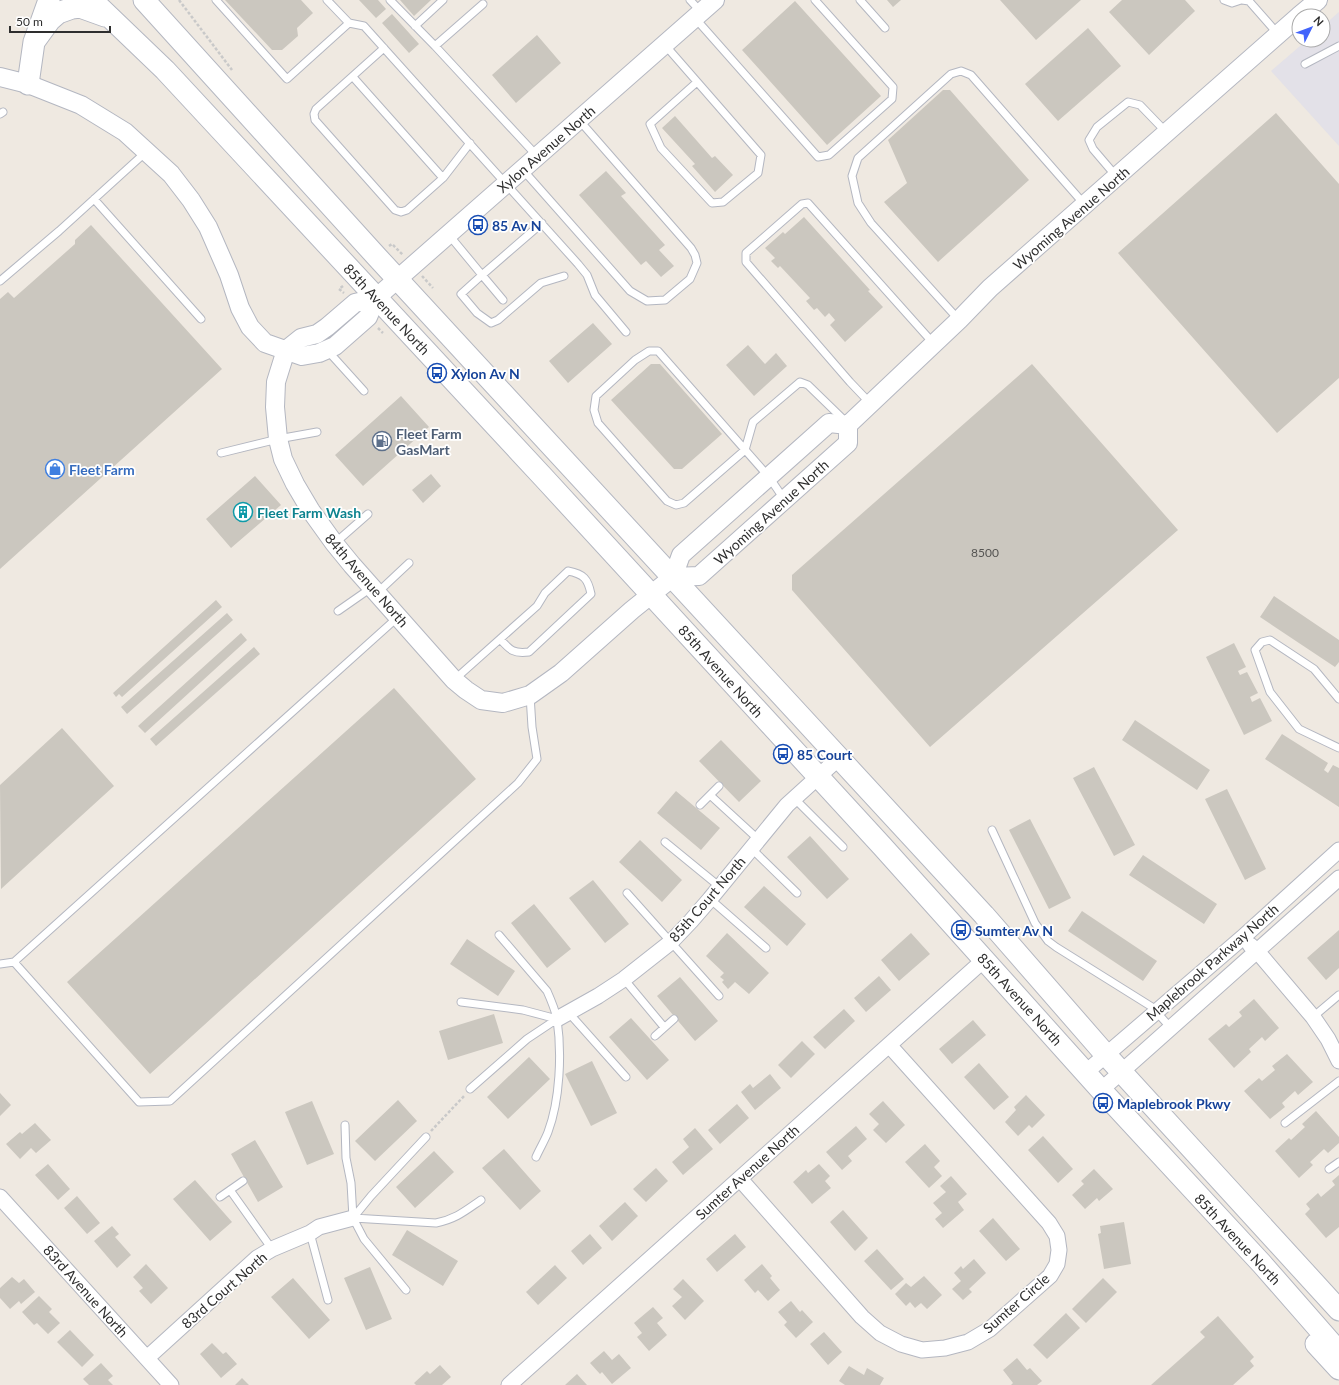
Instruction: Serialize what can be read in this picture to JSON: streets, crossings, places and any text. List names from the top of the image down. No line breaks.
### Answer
{"streets":{"main road":["85th Avenue North"],"street":["Xylon Avenue North","Wyoming Avenue North","84th Avenue North","85th Court North","Maplebrook Parkway North","Sumter Avenue North","83rd Court North","83rd Avenue North","Sumter Circle"]},"crossings":[["Xylon Avenue North","85th Avenue North"],["Wyoming Avenue North","85th Avenue North"],["85th Avenue North","85th Court North"],["85th Avenue North","Maplebrook Parkway North"],["85th Avenue North","Sumter Avenue North"],["Sumter Avenue North","Sumter Circle"],["83rd Court North","83rd Avenue North"]],"places":{"bus stop":["85 Av N","Xylon Av N","85 Court","Sumter Av N","Maplebrook Pkwy"],"fuel station":["Fleet Farm GasMart"],"shop":["Fleet Farm"],"building":["Fleet Farm Wash"]},"house_numbers":["8500"],"scale_bar":"50 m","north":"top right"}
